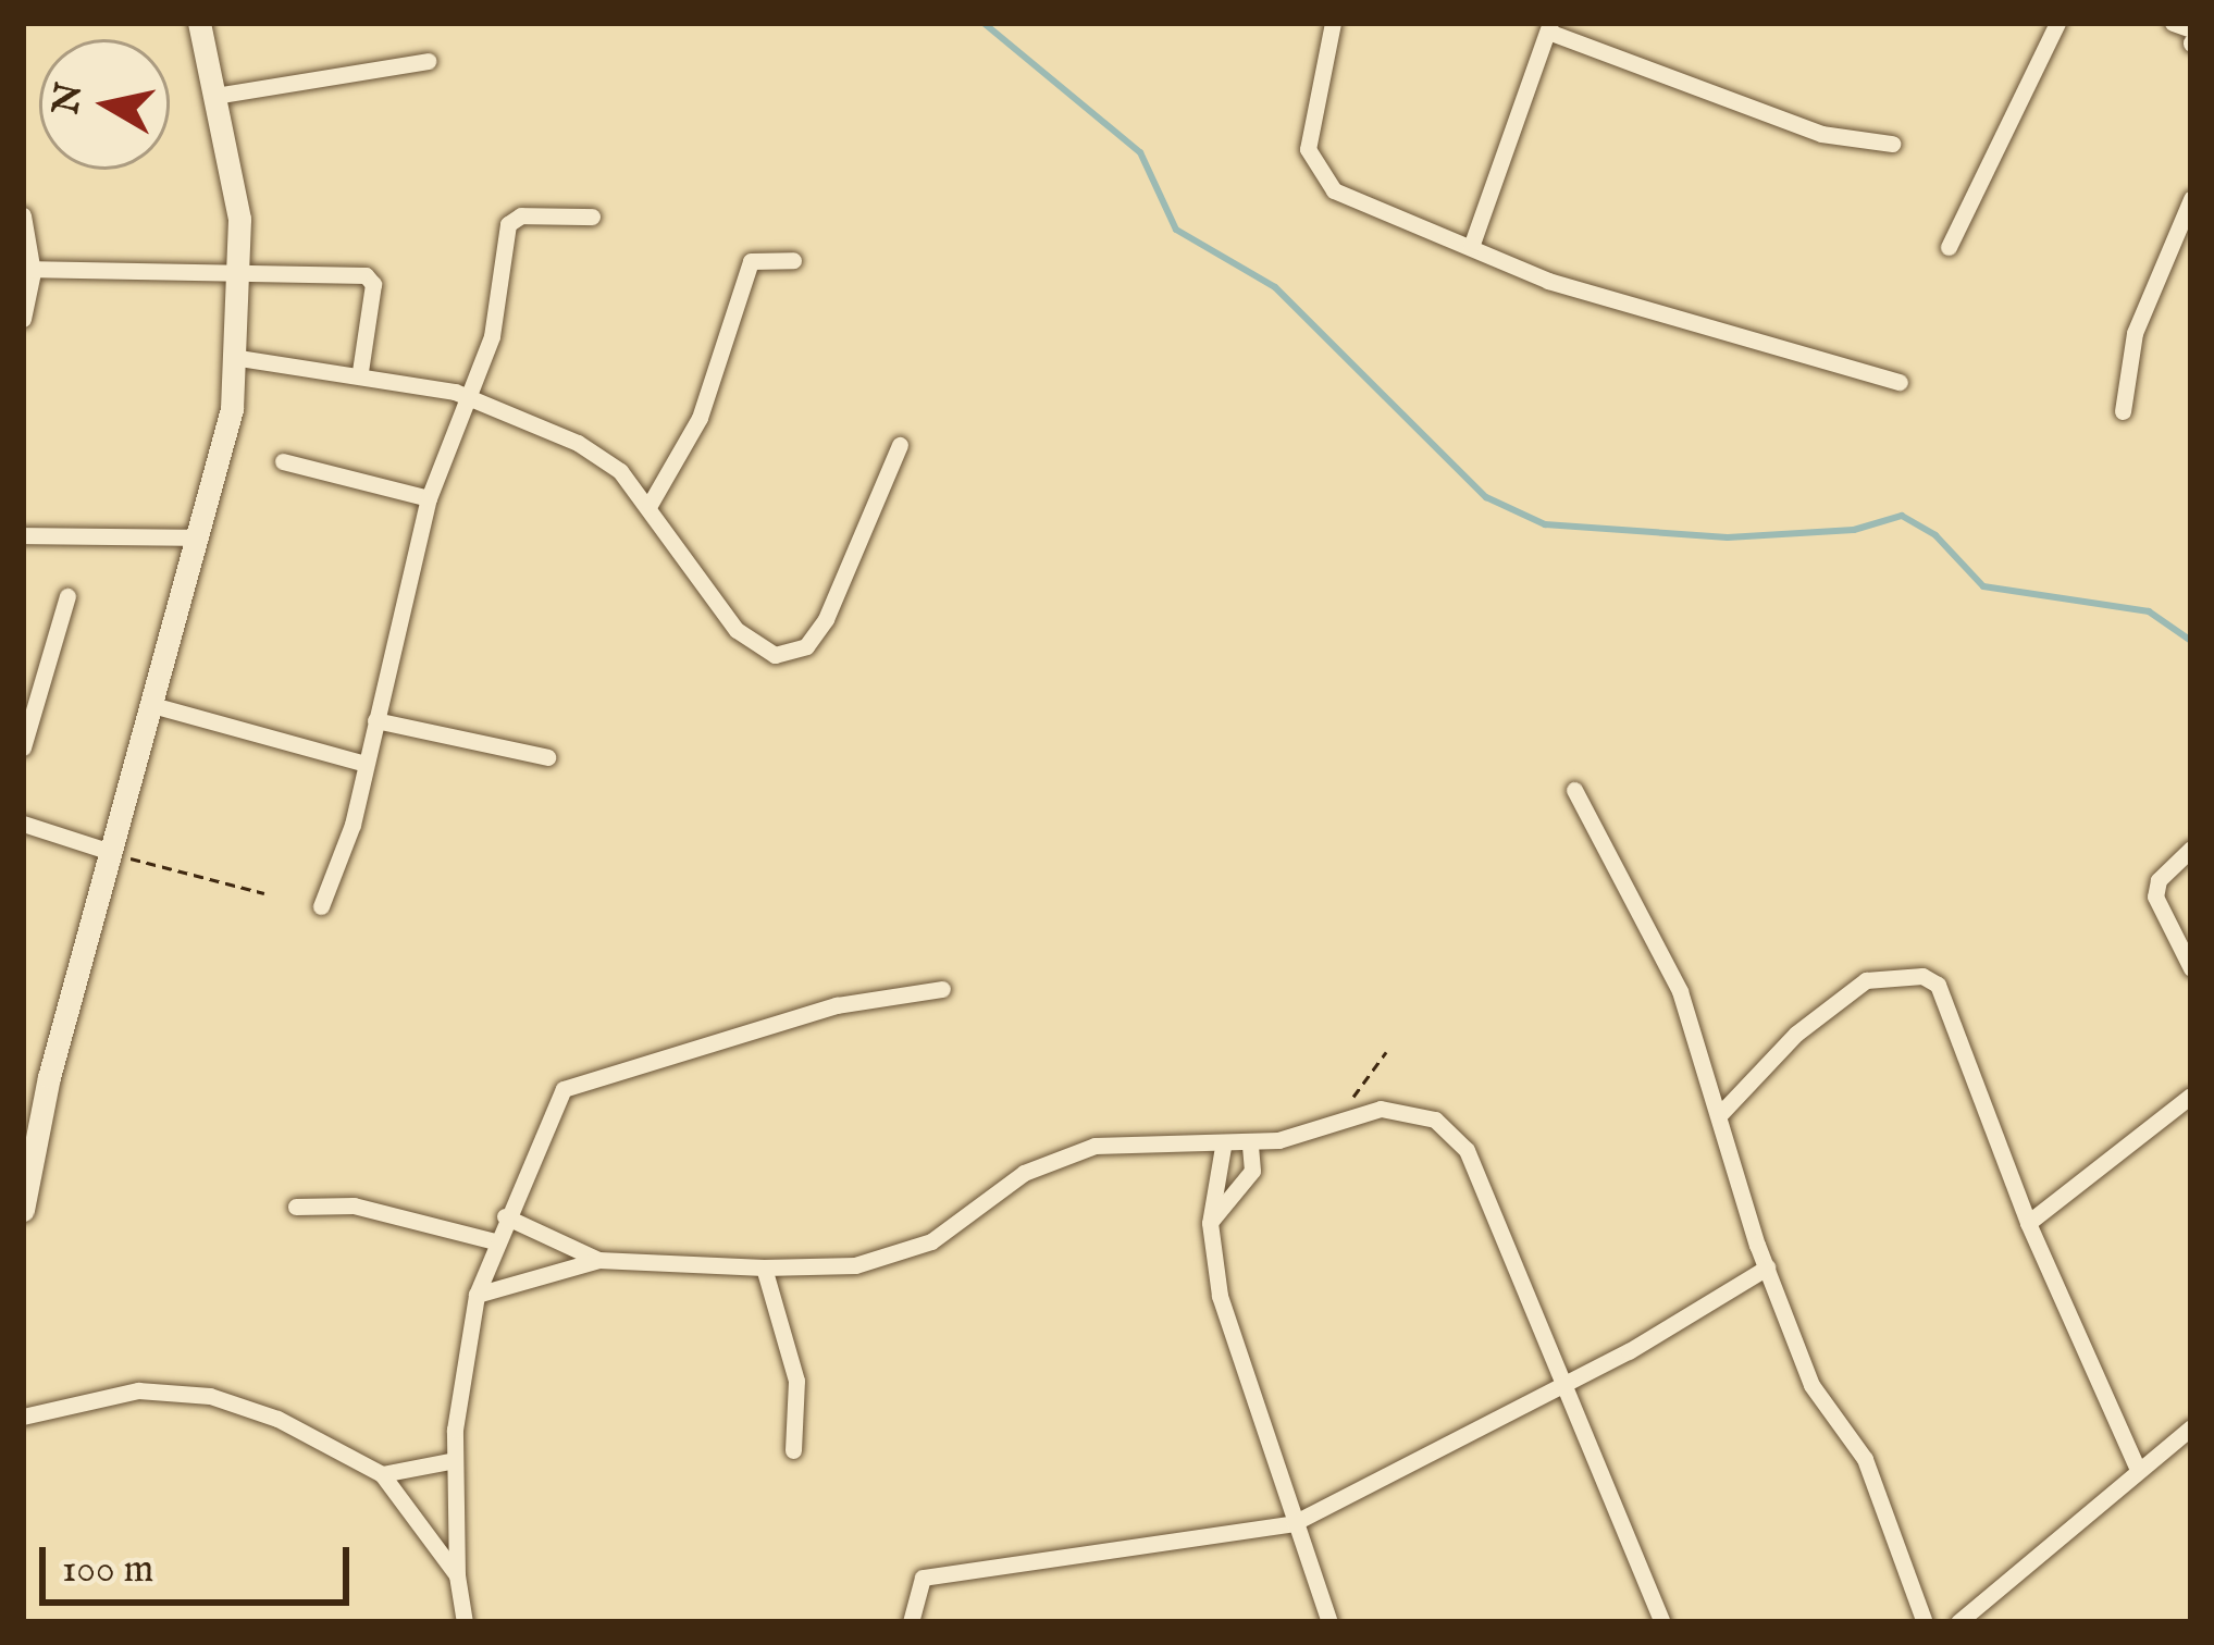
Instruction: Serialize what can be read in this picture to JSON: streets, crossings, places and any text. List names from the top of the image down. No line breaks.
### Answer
{"scale_bar":"100 m","north":"left"}
